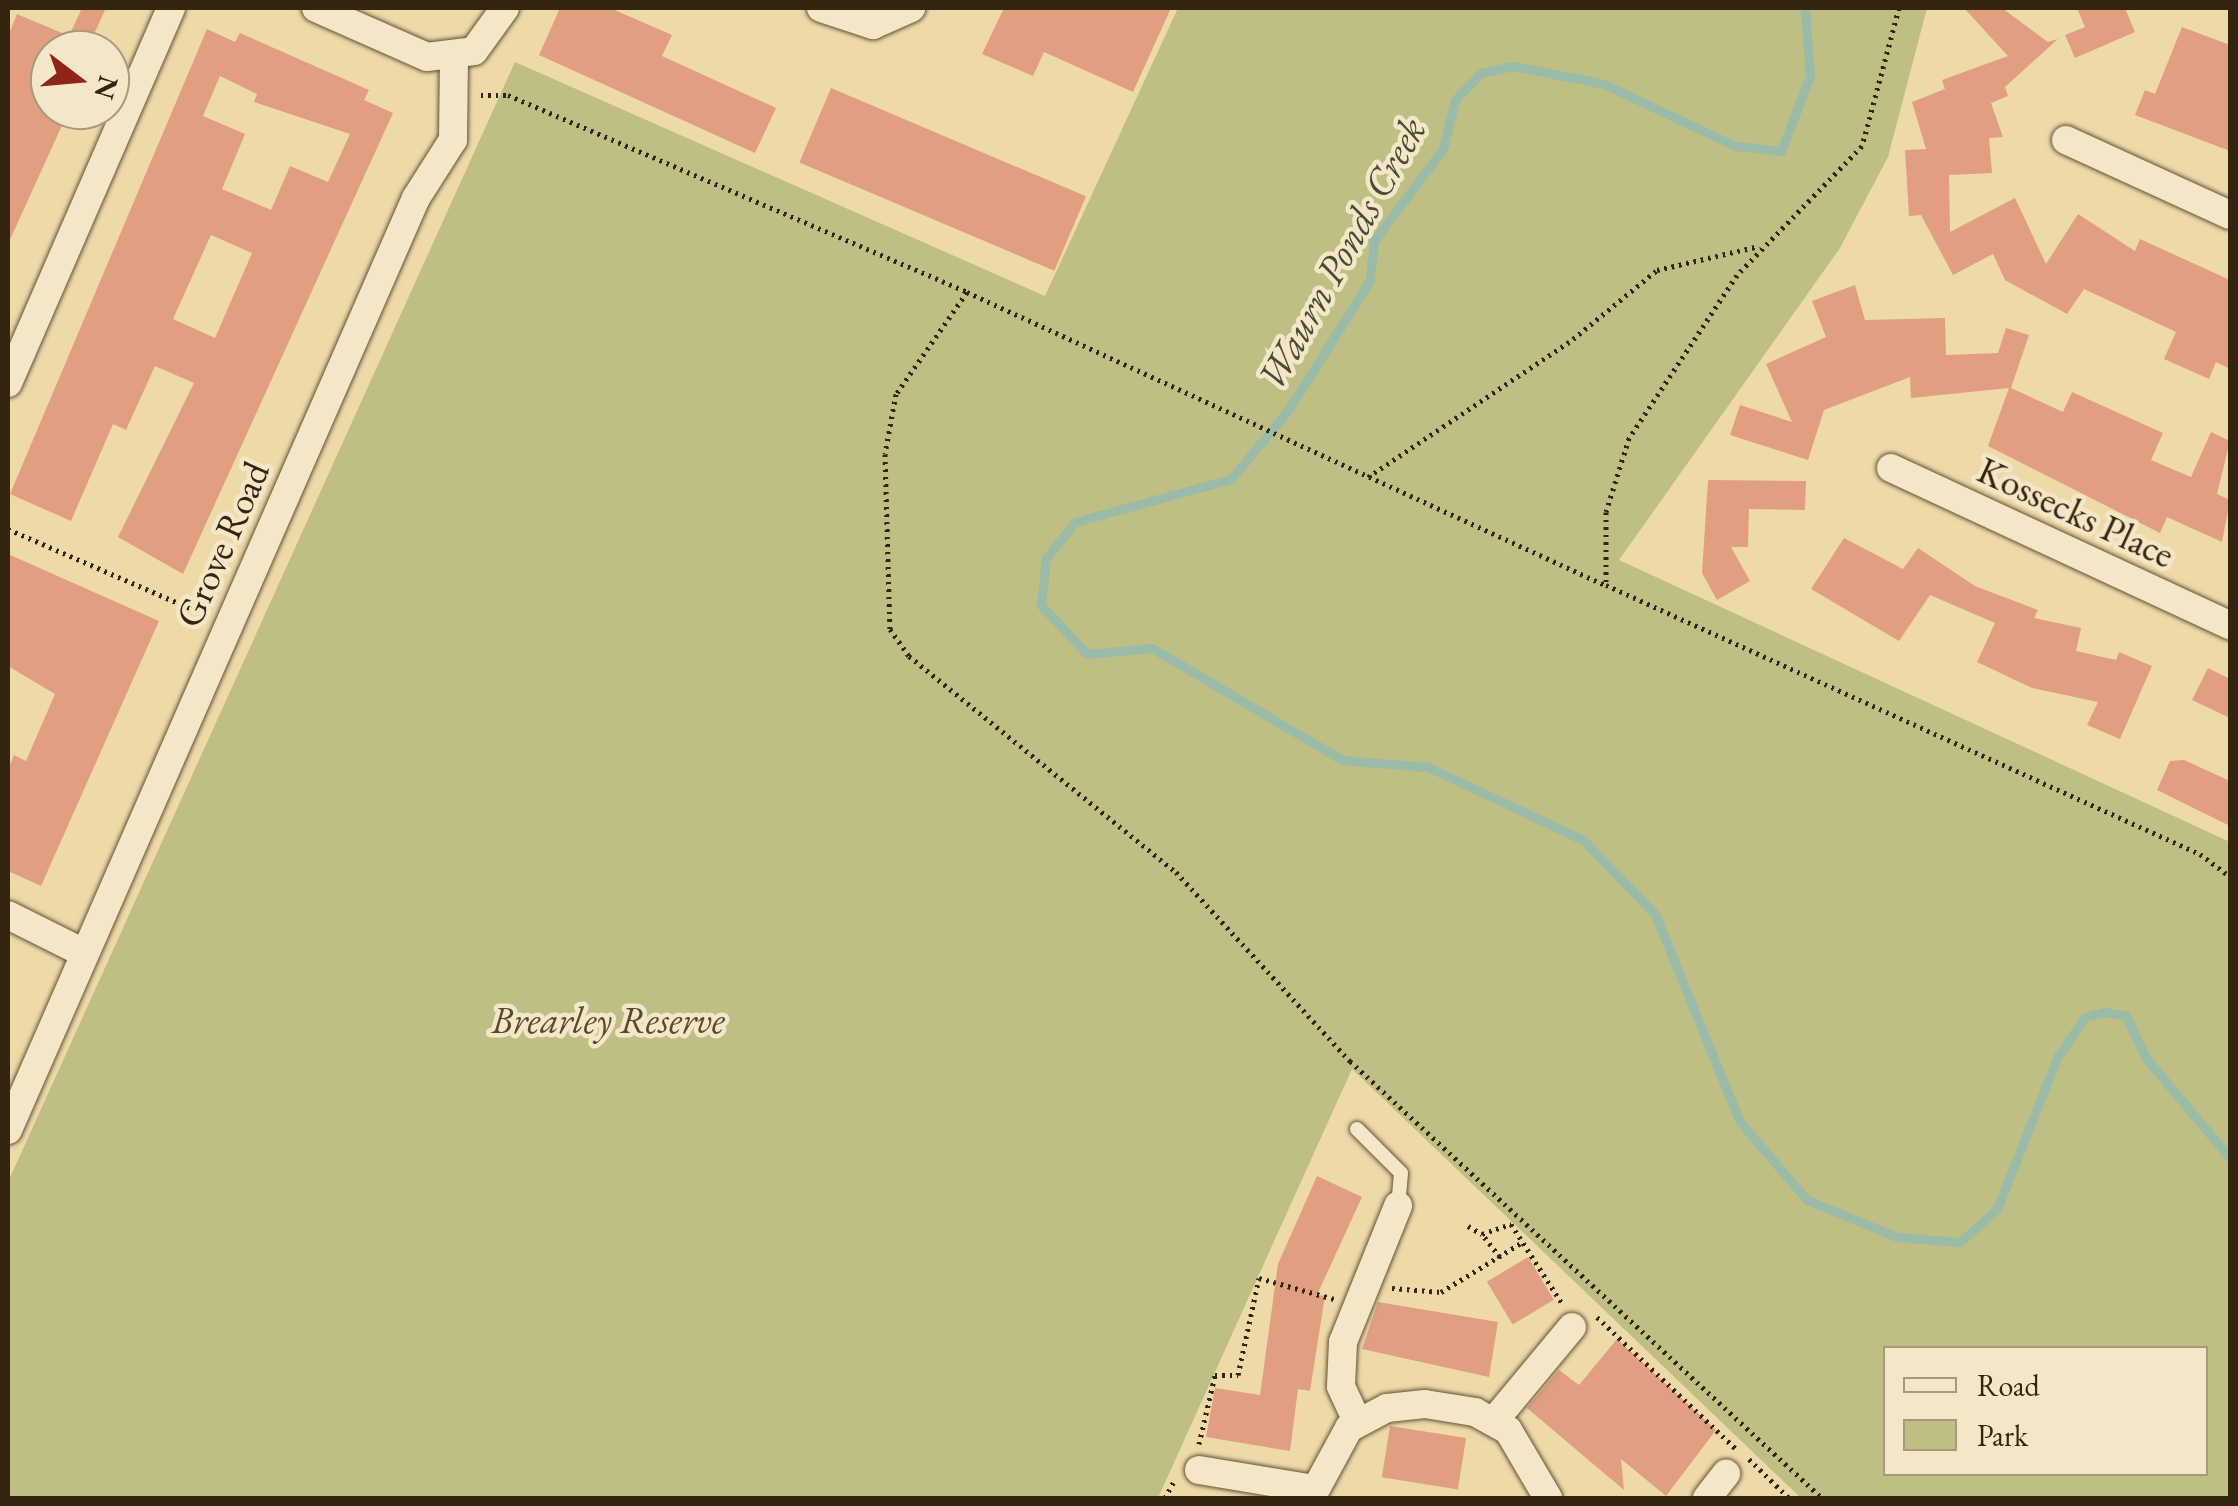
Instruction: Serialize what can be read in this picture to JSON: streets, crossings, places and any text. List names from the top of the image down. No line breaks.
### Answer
{"streets":{"street":["Kossecks Place","Grove Road"]},"water":["Waurn Ponds Creek"],"parks":["Brearley Reserve"],"legend":["Road","Park"],"north":"right"}
